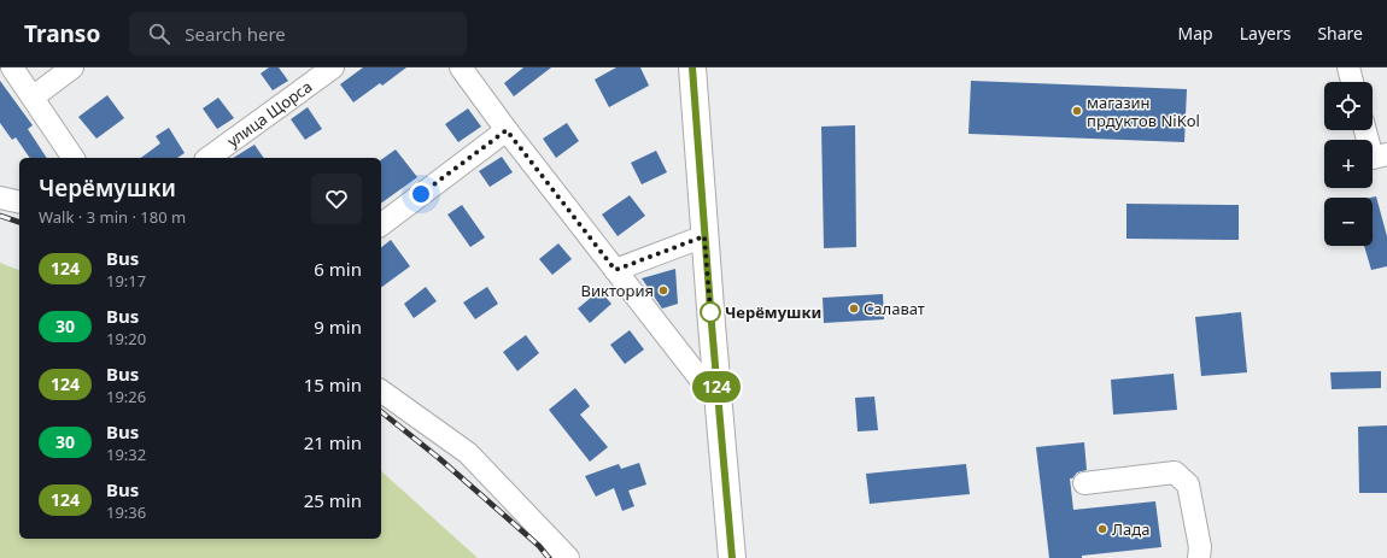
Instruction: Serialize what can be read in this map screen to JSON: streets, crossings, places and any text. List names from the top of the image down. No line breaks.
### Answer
{"streets":{"street":["улица Щорса"]},"places":["магазин прдуктов NiKol","Виктория","Салават","Черёмушки","Лада"],"lines":["bus line 124"],"page":{"header":"Transo","search":"Search here","nav":["Map","Layers","Share"],"on_map":"124","map_buttons":["+","−"],"heading":["Черёмушки","Walk · 3 min · 180 m"],"list":[{"mark":"124","name":"Bus","note":"19:17","value":"6 min"},{"mark":"30","name":"Bus","note":"19:20","value":"9 min"},{"mark":"124","name":"Bus","note":"19:26","value":"15 min"},{"mark":"30","name":"Bus","note":"19:32","value":"21 min"},{"mark":"124","name":"Bus","note":"19:36","value":"25 min"}]}}
